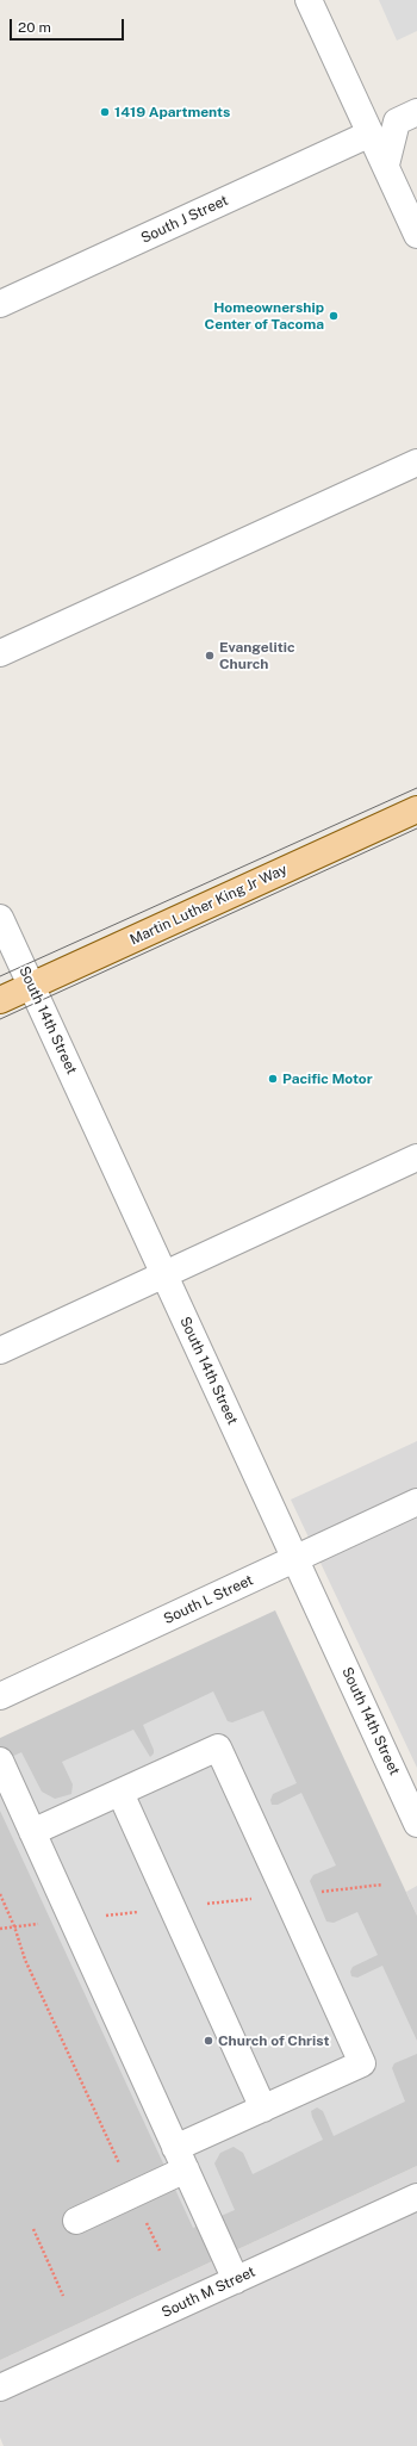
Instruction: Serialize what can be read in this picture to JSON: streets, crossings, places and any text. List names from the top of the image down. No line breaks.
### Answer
{"streets":{"main road":["Martin Luther King Jr Way"],"street":["South J Street","South 14th Street","South L Street","South M Street"]},"crossings":[["Martin Luther King Jr Way","South 14th Street"],["South 14th Street","South L Street"]],"places":["1419 Apartments","Homeownership Center of Tacoma","Evangelitic Church","Pacific Motor","Church of Christ"],"scale_bar":"20 m"}
